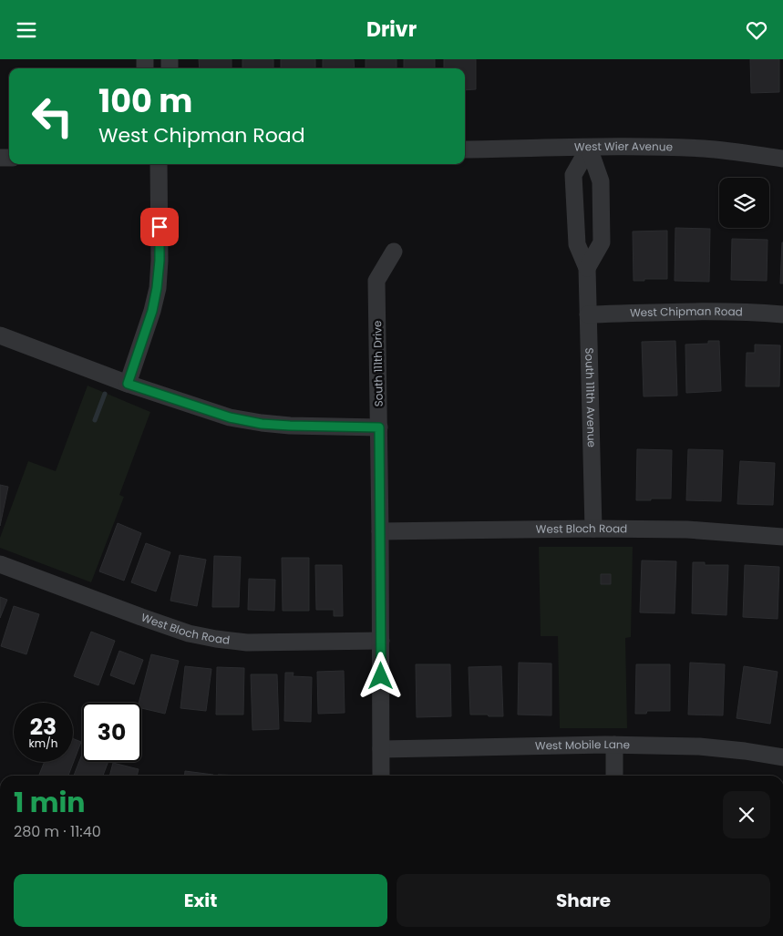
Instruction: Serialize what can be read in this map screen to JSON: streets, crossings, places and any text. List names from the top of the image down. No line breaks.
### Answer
{"streets":{"street":["West Wier Avenue","West Chipman Road","South 111th Drive","South 111th Avenue","West Bloch Road","West Mobile Lane"]},"crossings":[["West Wier Avenue","South 111th Avenue"],["West Chipman Road","South 111th Avenue"],["South 111th Drive","West Bloch Road"],["South 111th Drive","West Mobile Lane"],["South 111th Avenue","West Bloch Road"]],"page":{"header":"Drivr","turn":["100 m","West Chipman Road"],"speed":"23 km/h","limit":"30","heading":["1 min","280 m · 11:40"],"buttons":["Exit","Share"]}}
